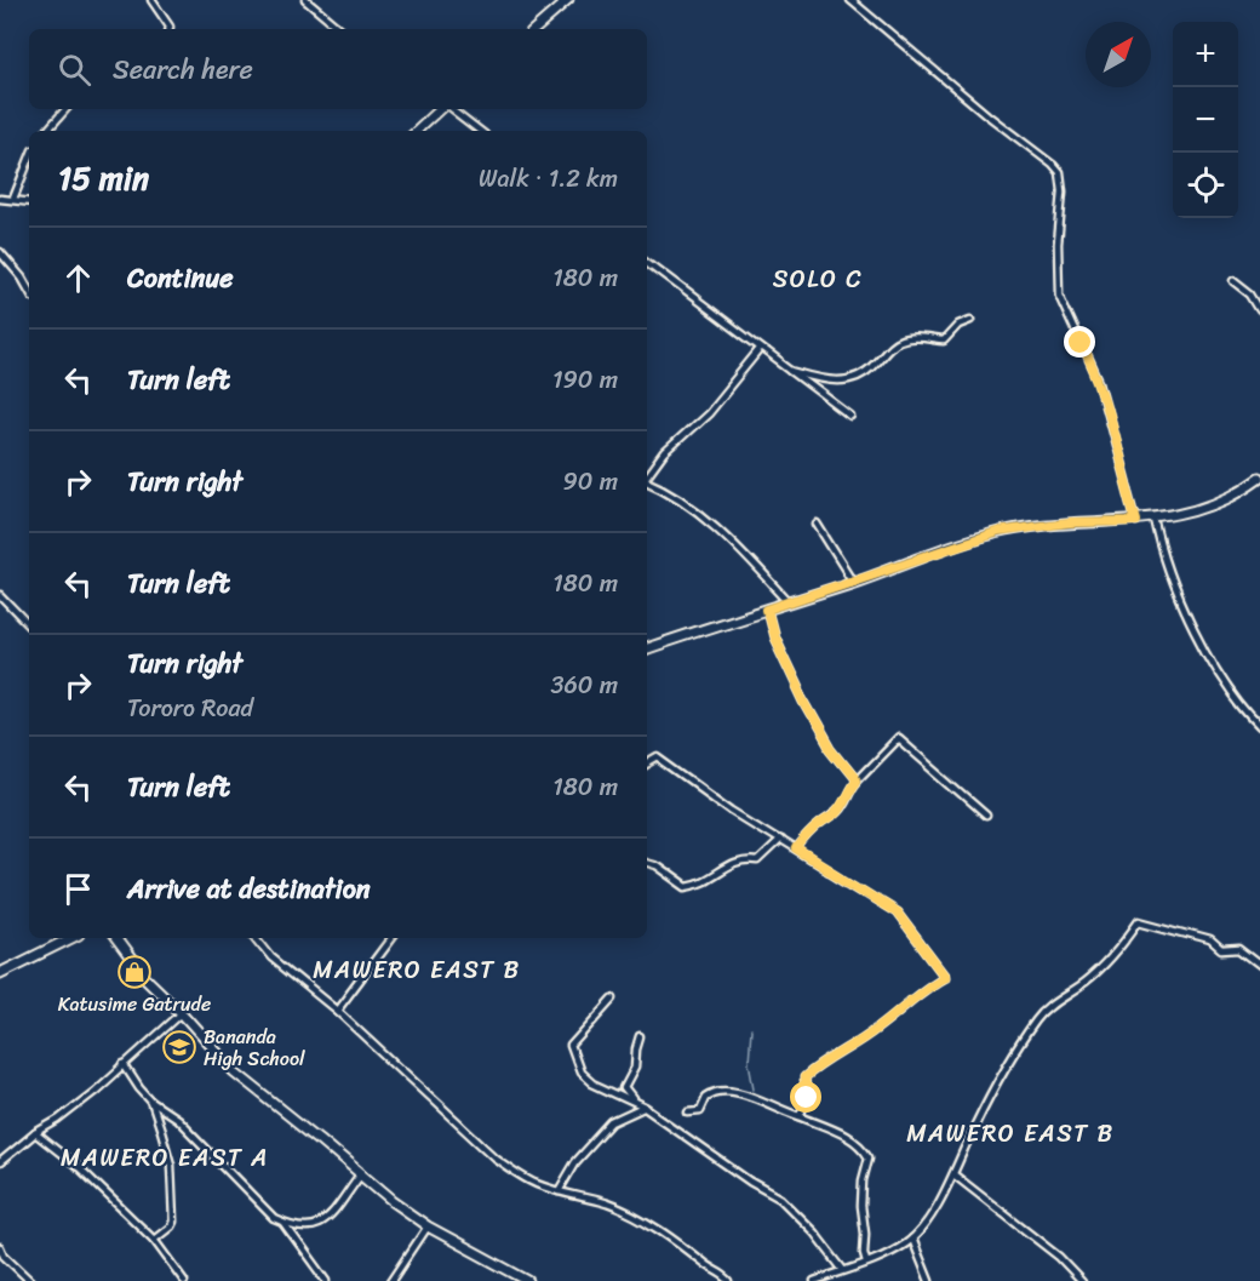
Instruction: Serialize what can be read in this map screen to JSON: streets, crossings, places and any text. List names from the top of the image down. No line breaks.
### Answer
{"districts":["SOLO C","MAWERO EAST B","MAWERO EAST B","MAWERO EAST A"],"places":{"shop":["Katusime Gatrude"],"school or university":["Bananda High School"]},"north":"top right","page":{"map_buttons":["+","−"],"search":"Search here","heading":["15 min","Walk · 1.2 km"],"list":[["Continue","180 m"],["Turn left","190 m"],["Turn right","90 m"],["Turn left","180 m"],["Turn right","Tororo Road","360 m"],["Turn left","180 m"],"Arrive at destination"]}}
